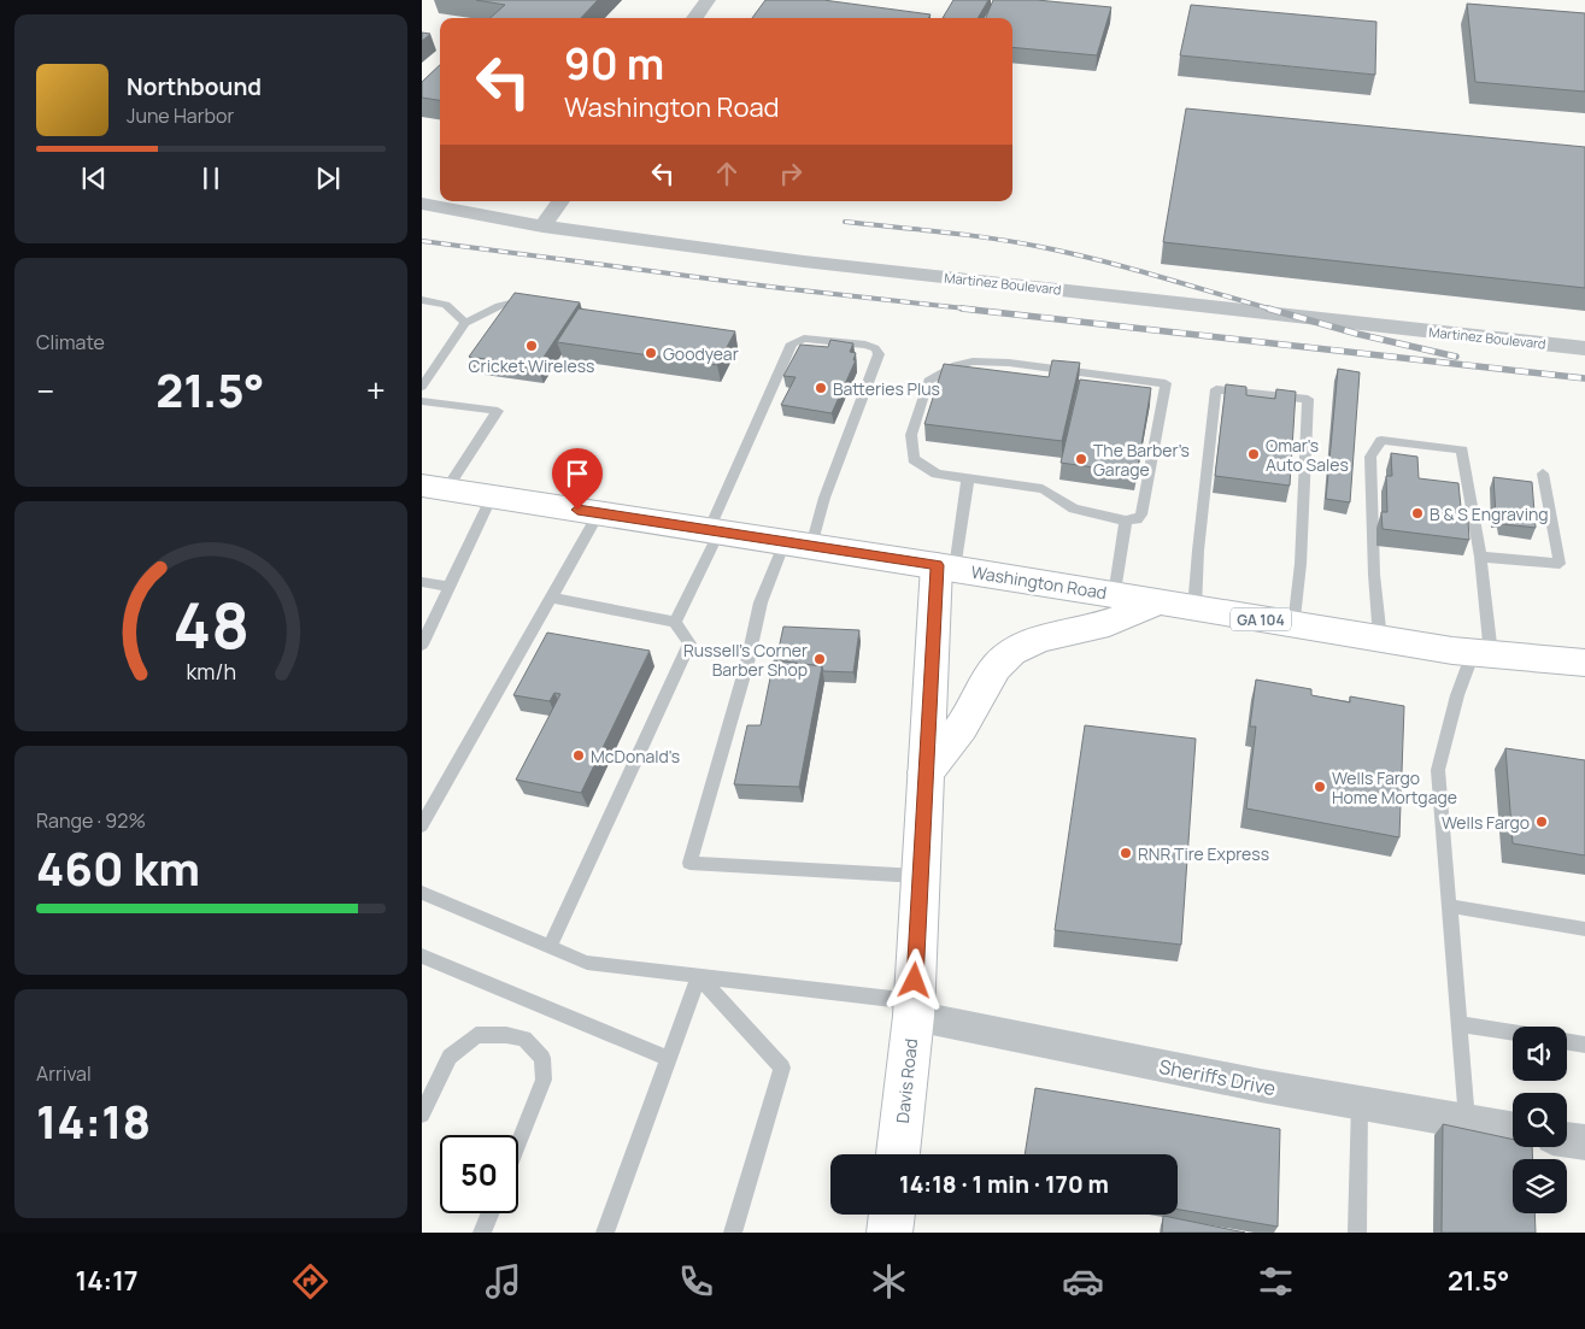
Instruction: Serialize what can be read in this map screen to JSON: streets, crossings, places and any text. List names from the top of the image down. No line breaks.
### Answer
{"streets":{"main road":["Washington Road","GA 104","Davis Road"],"street":["Martinez Boulevard","Sheriffs Drive"]},"crossings":[["Washington Road","Davis Road"],["Sheriffs Drive","Davis Road"]],"places":["Cricket Wireless","Goodyear","Batteries Plus","Omar's Auto Sales","The Barber’s Garage","B & S Engraving","Russell's Corner Barber Shop","McDonald's","Wells Fargo Home Mortgage","Wells Fargo","RNR Tire Express"],"page":{"turn":["90 m","Washington Road"],"song":["Northbound","June Harbor"],"tile":["Climate",["Range · 92%","460 km"],["Arrival","14:18"]],"heat":["−","21.5°","+"],"limit":"50","trip":"14:18 · 1 min · 170 m","tabs":["14:17","21.5°"],"gauge":["48","km/h"]}}
